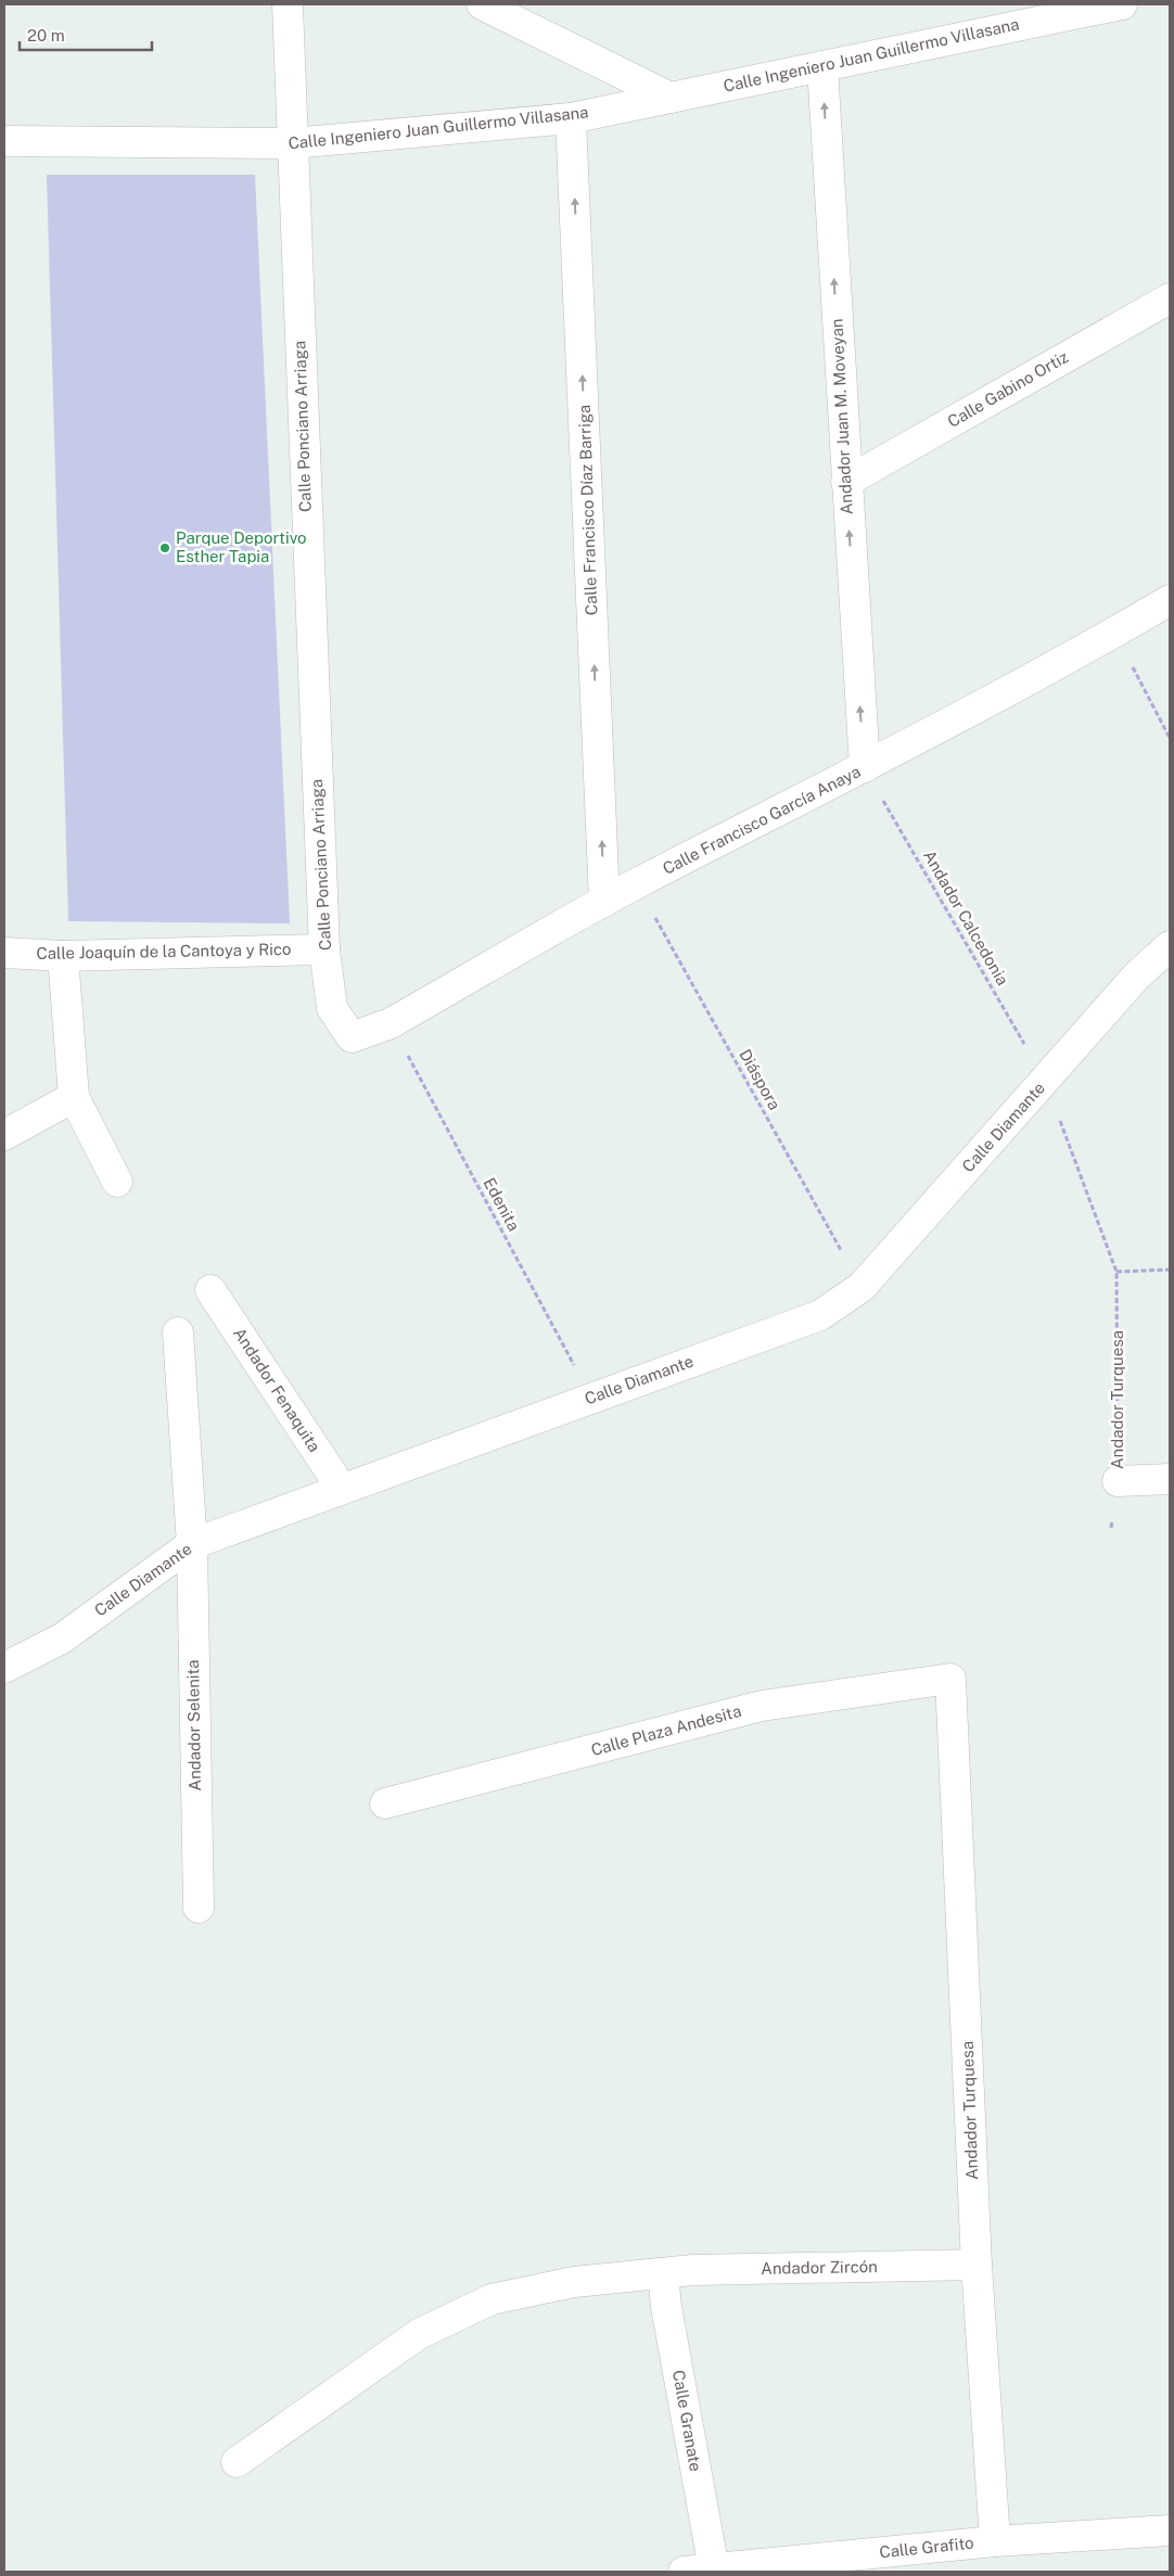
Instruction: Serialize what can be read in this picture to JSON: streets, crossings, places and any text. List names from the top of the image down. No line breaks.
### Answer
{"streets":{"street":["Calle Ingeniero Juan Guillermo Villasana","Calle Gabino Ortiz","Andador Juan M. Moveyan","Calle Ponciano Arriaga","Calle Francisco Díaz Barriga","Calle Francisco García Anaya","Calle Joaquín de la Cantoya y Rico","Calle Diamante","Andador Fenaquita","Andador Turquesa","Andador Selenita","Calle Plaza Andesita","Andador Zircón","Calle Granate","Calle Grafito"],"path":["Andador Calcedonia","Diáspora","Edenita"]},"crossings":[["Calle Ingeniero Juan Guillermo Villasana","Andador Juan M. Moveyan"],["Calle Ingeniero Juan Guillermo Villasana","Calle Ponciano Arriaga"],["Calle Ingeniero Juan Guillermo Villasana","Calle Francisco Díaz Barriga"],["Calle Gabino Ortiz","Andador Juan M. Moveyan"],["Andador Juan M. Moveyan","Calle Francisco García Anaya"],["Andador Juan M. Moveyan","Andador Calcedonia"],["Calle Ponciano Arriaga","Calle Francisco García Anaya"],["Calle Ponciano Arriaga","Calle Joaquín de la Cantoya y Rico"],["Calle Francisco Díaz Barriga","Calle Francisco García Anaya"],["Calle Francisco García Anaya","Andador Calcedonia"],["Calle Francisco García Anaya","Diáspora"],["Calle Francisco García Anaya","Edenita"],["Andador Calcedonia","Calle Diamante"],["Andador Calcedonia","Andador Turquesa"],["Diáspora","Calle Diamante"],["Calle Diamante","Edenita"],["Calle Diamante","Andador Fenaquita"],["Calle Diamante","Andador Selenita"],["Andador Turquesa","Calle Plaza Andesita"],["Andador Turquesa","Andador Zircón"],["Andador Turquesa","Calle Grafito"],["Andador Zircón","Calle Granate"],["Calle Granate","Calle Grafito"]],"one_way":["Andador Juan M. Moveyan","Calle Francisco Díaz Barriga"],"places":["Parque Deportivo Esther Tapia"],"scale_bar":"20 m"}
